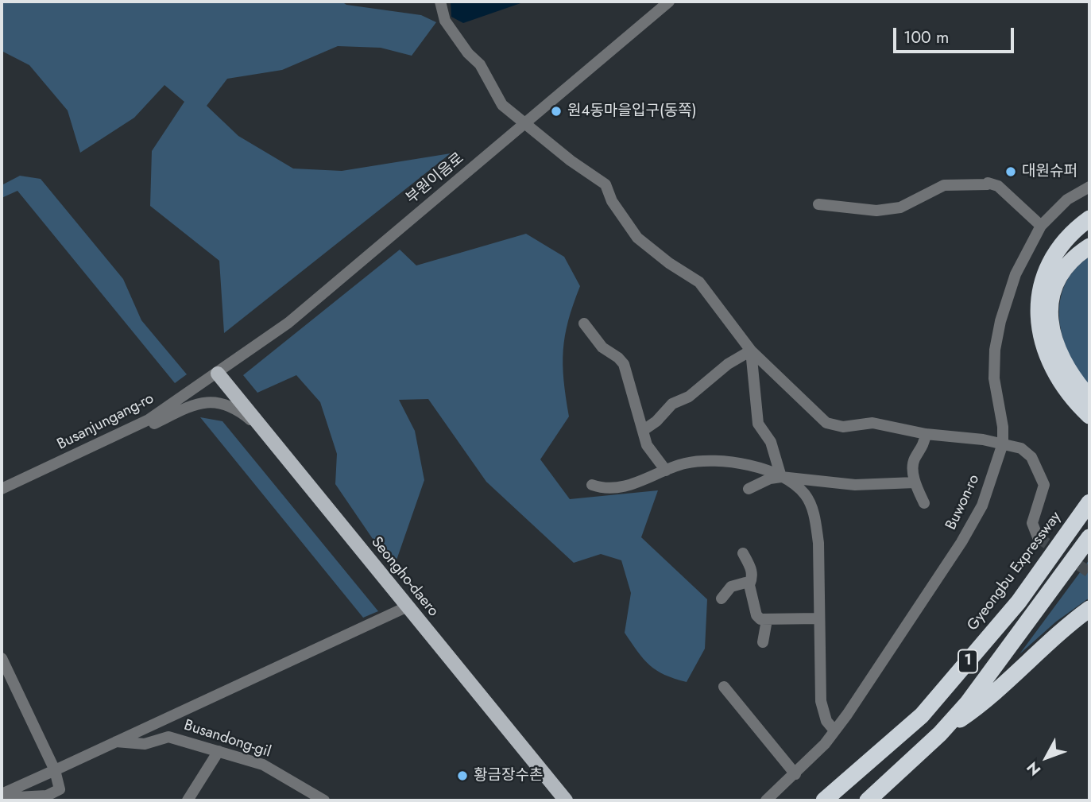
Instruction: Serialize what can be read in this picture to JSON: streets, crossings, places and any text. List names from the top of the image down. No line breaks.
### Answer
{"streets":{"highway":["Gyeongbu Expressway","1"],"main road":["Seongho-daero"],"street":["부원이음로","Busanjungang-ro","Buwon-ro","Busandong-gil"]},"crossings":[["부원이음로","Busanjungang-ro"],["부원이음로","Seongho-daero"],["Busanjungang-ro","Seongho-daero"]],"places":["원4동마을입구(동쪽)","대원슈퍼","황금장수촌"],"scale_bar":"100 m","north":"bottom left"}
